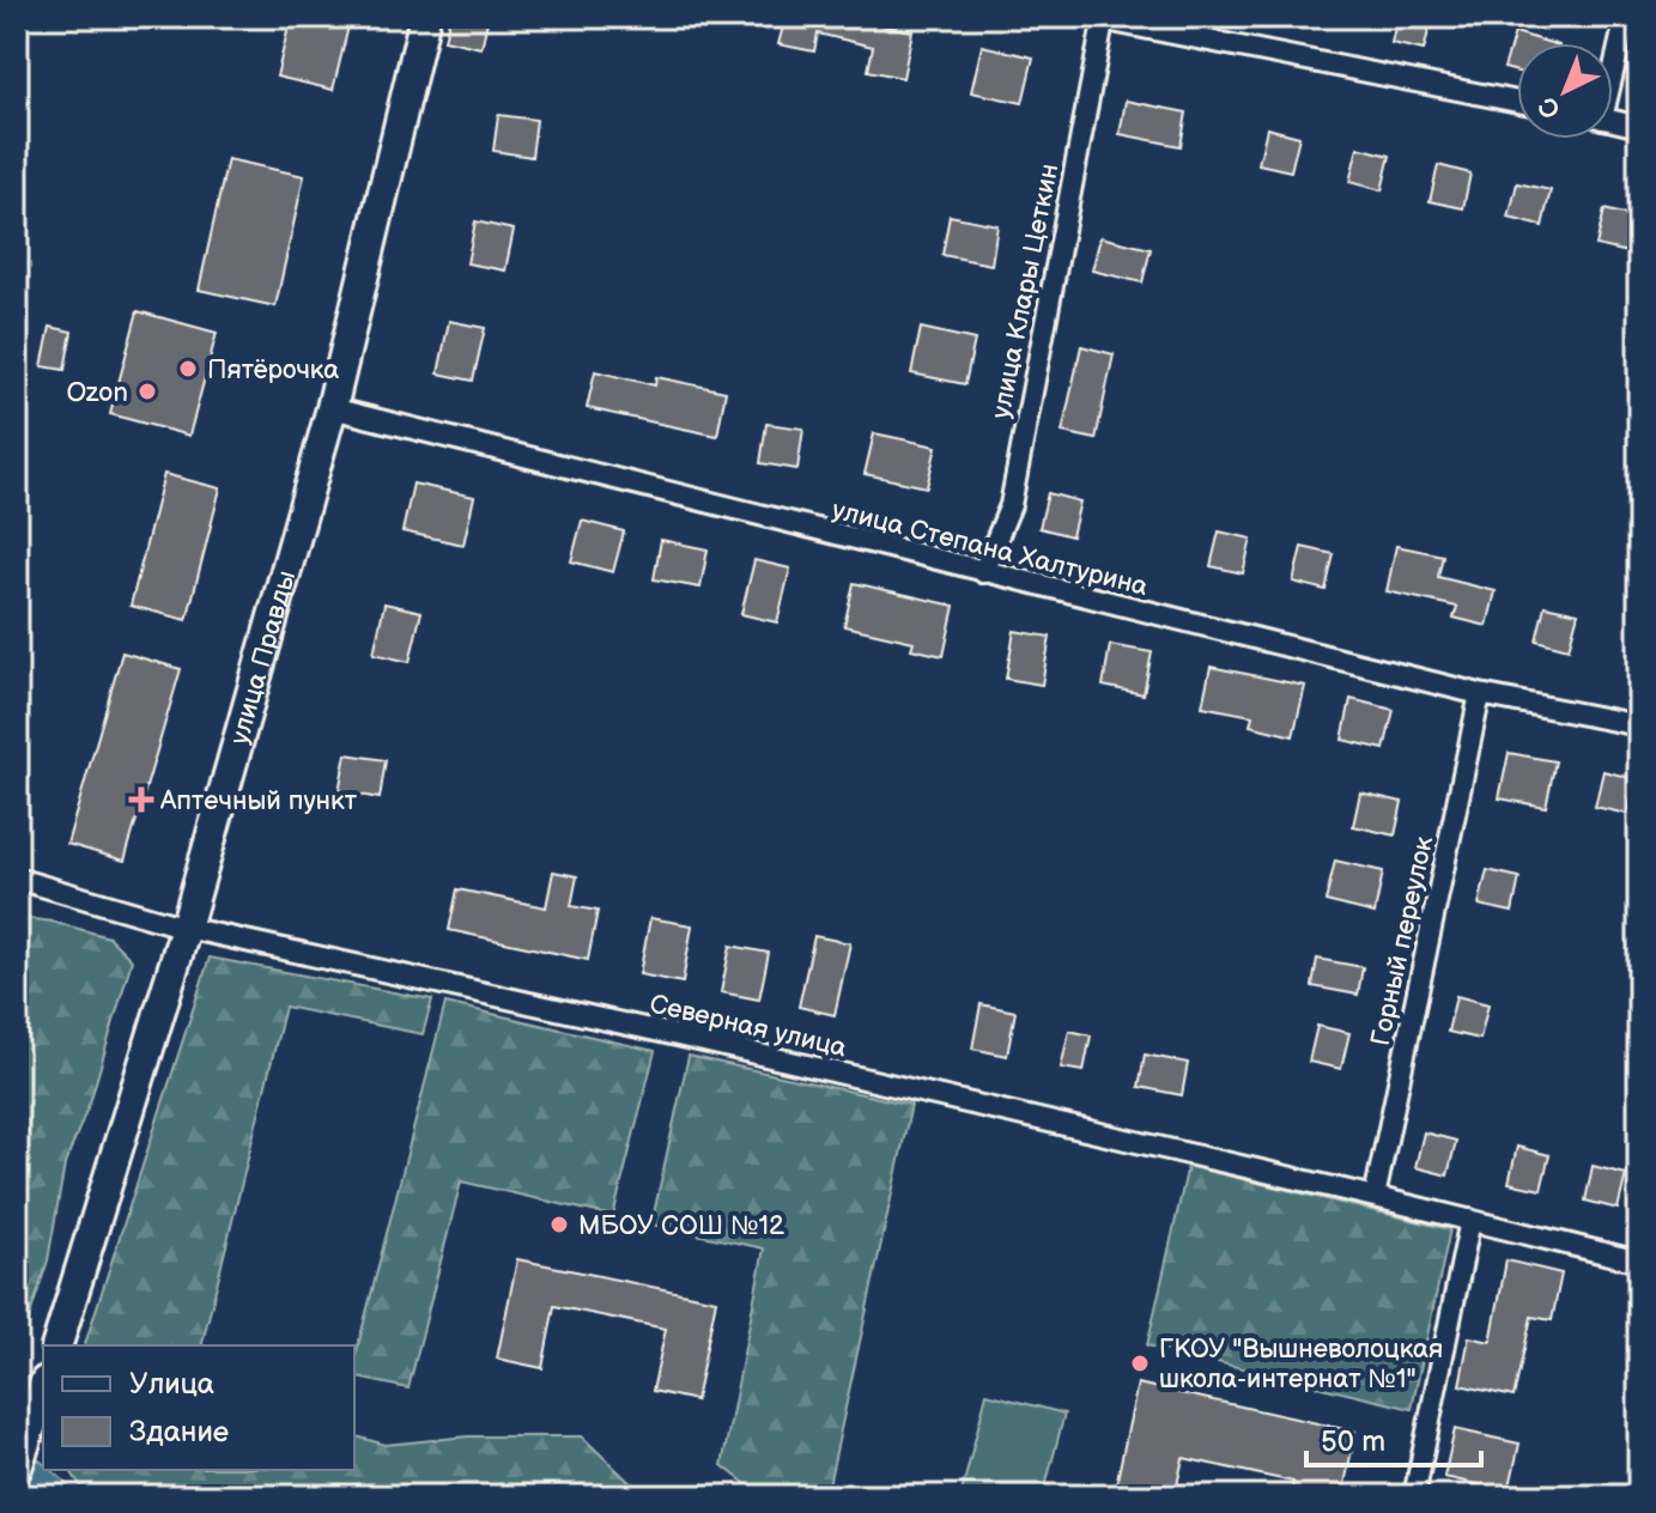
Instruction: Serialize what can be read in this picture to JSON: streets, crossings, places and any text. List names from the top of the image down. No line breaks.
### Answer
{"streets":{"street":["улица Клары Цеткин","улица Степана Халтурина","улица Правды","Горный переулок","Северная улица"]},"crossings":[["улица Клары Цеткин","улица Степана Халтурина"],["улица Степана Халтурина","улица Правды"],["улица Степана Халтурина","Горный переулок"],["улица Правды","Северная улица"],["Горный переулок","Северная улица"]],"places":{"other":["Пятёрочка","Ozon","МБОУ СОШ №12","ГКОУ \"Вышневолоцкая школа-интернат №1\""],"health":["Аптечный пункт"]},"legend":["Улица","Здание"],"scale_bar":"50 m","north":"bottom left"}
